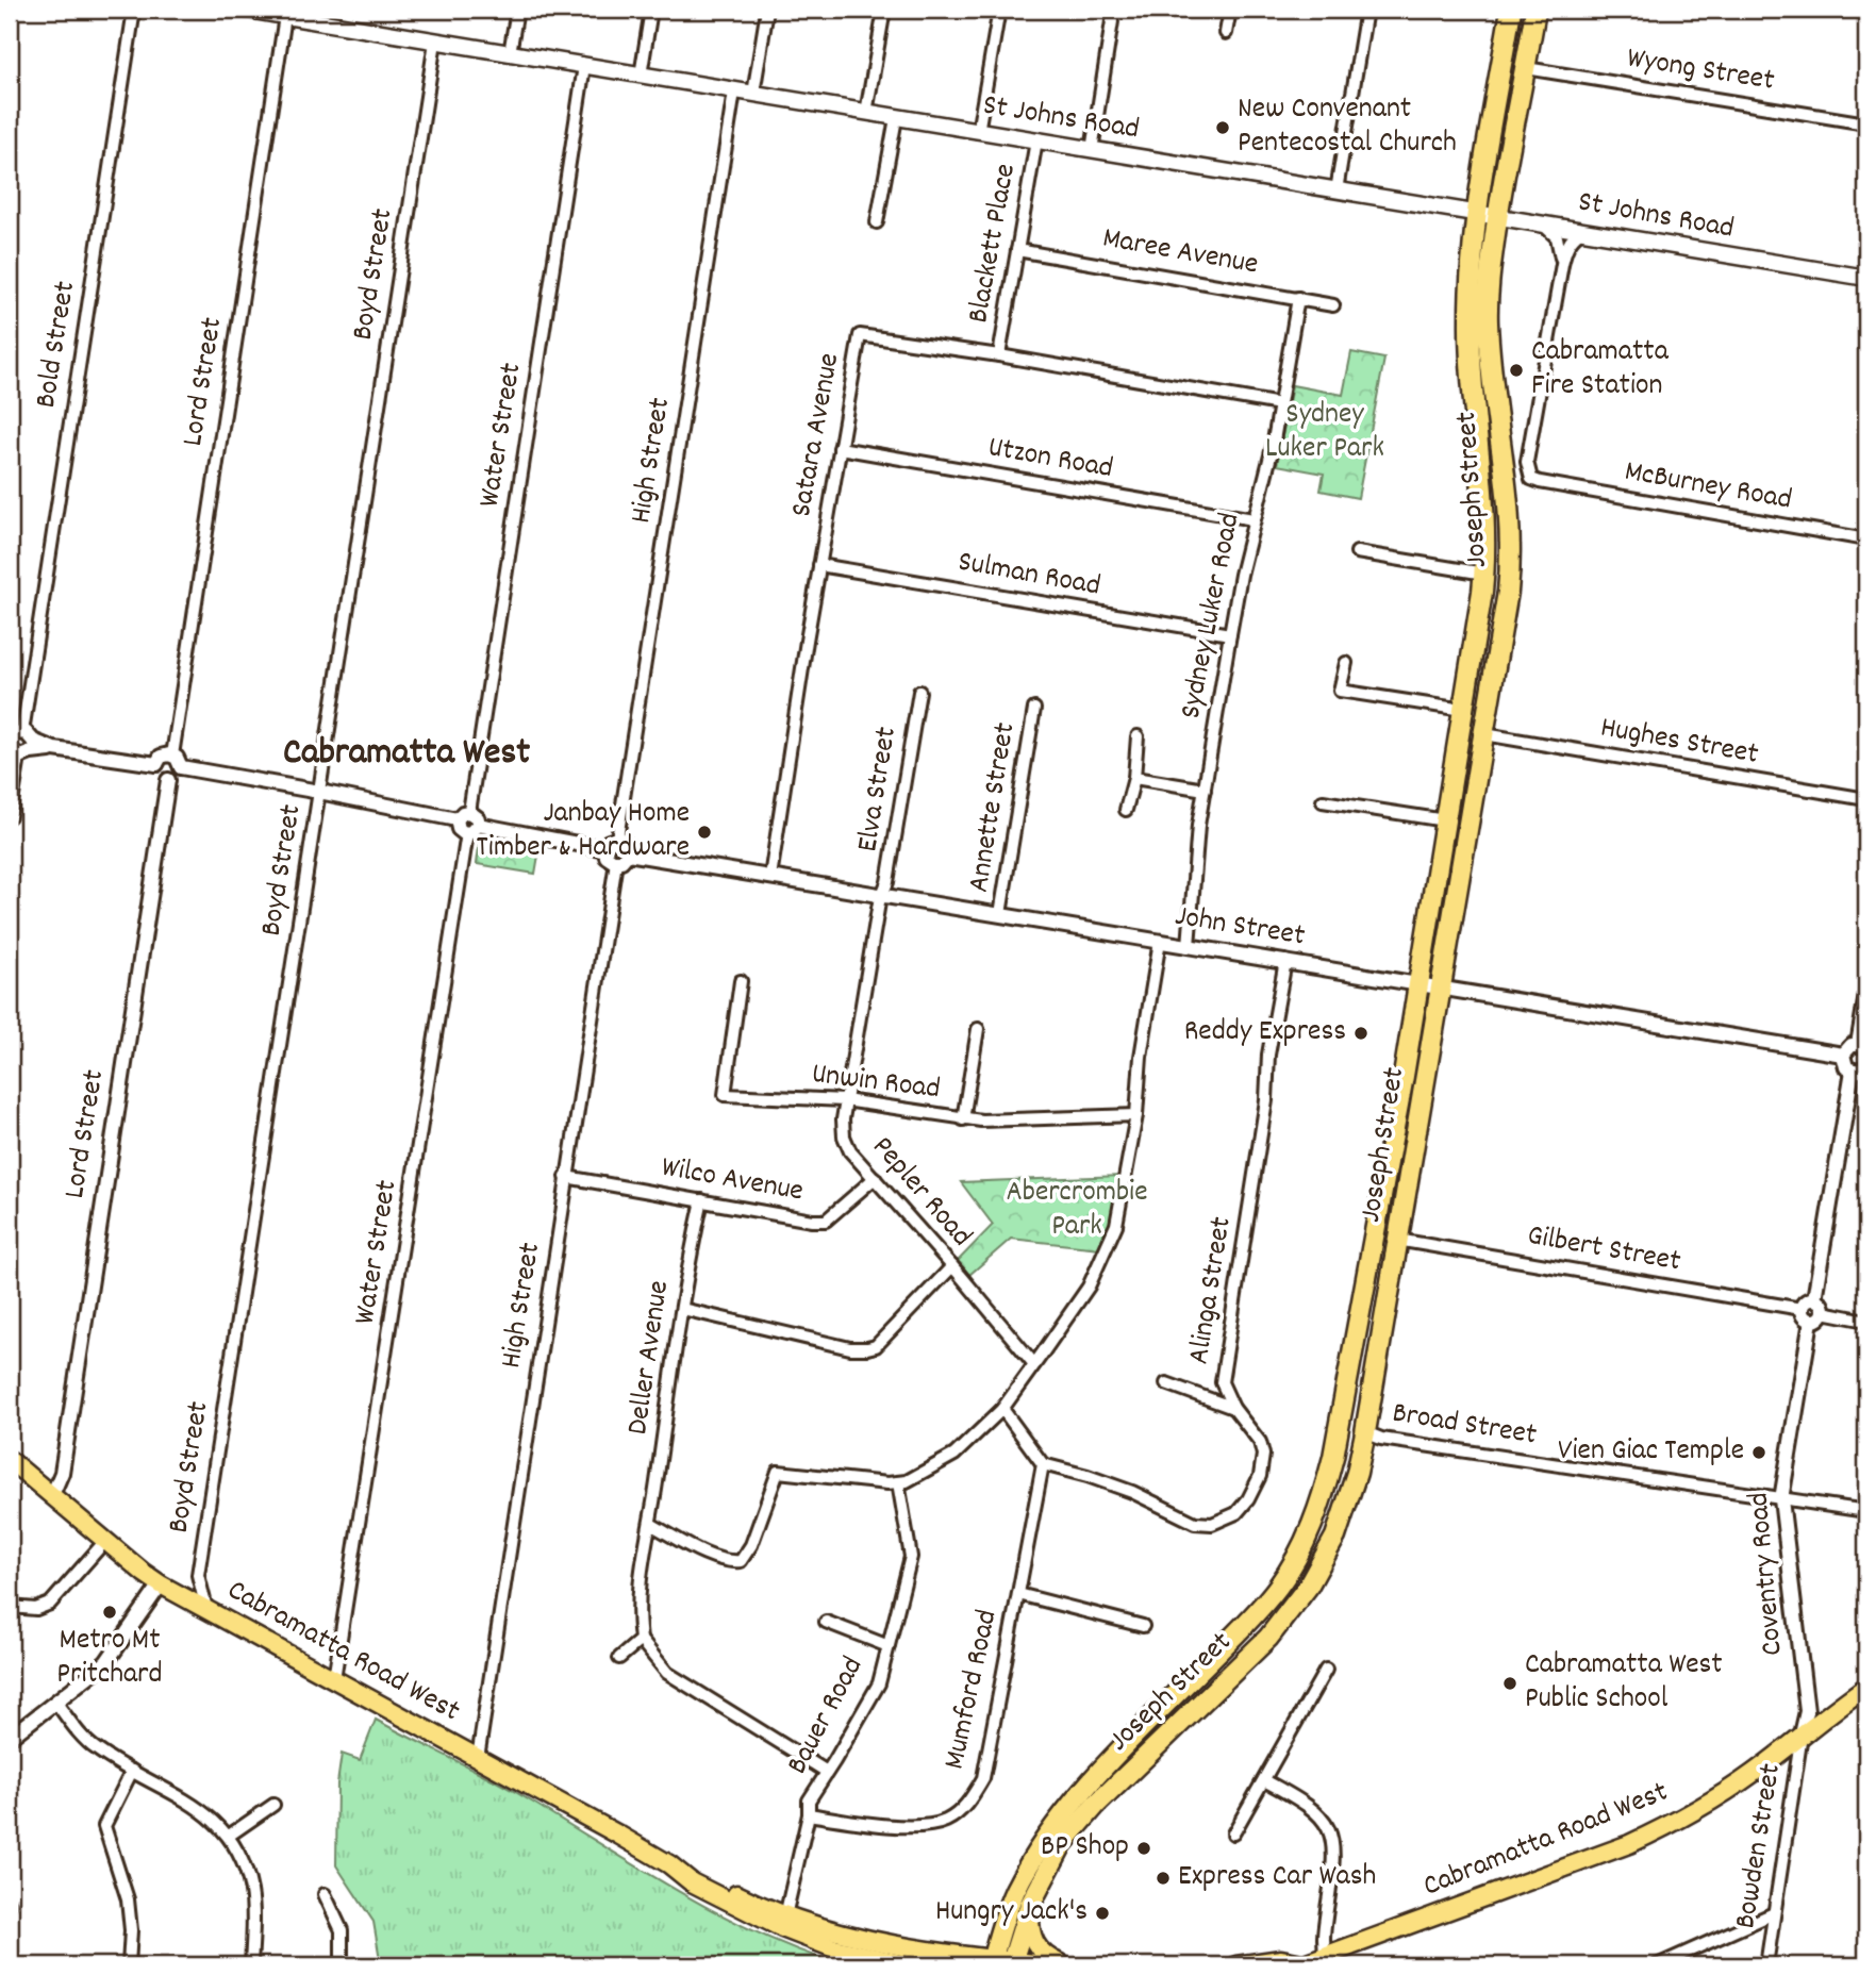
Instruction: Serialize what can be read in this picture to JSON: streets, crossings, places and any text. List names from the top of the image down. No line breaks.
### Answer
{"streets":{"highway":["Joseph Street"],"main road":["St Johns Road","Cabramatta Road West"],"street":["Wyong Street","Blackett Place","Maree Avenue","Boyd Street","Bold Street","Lord Street","Water Street","Satara Avenue","Utzon Road","High Street","McBurney Road","Sulman Road","Sydney Luker Road","Hughes Street","Elva Street","Annette Street","John Street","Unwin Road","Wilco Avenue","Pepler Road","Gilbert Street","Alinga Street","Deller Avenue","Broad Street","Coventry Road","Mumford Road","Bauer Road","Bowden Street"]},"crossings":[["Wyong Street","Joseph Street"],["St Johns Road","Blackett Place"],["St Johns Road","Boyd Street"],["St Johns Road","Lord Street"],["St Johns Road","Water Street"],["St Johns Road","High Street"],["St Johns Road","Joseph Street"],["Blackett Place","Maree Avenue"],["Blackett Place","Satara Avenue"],["Maree Avenue","Sydney Luker Road"],["Boyd Street","Cabramatta Road West"],["Lord Street","Cabramatta Road West"],["Water Street","Cabramatta Road West"],["Satara Avenue","Utzon Road"],["Satara Avenue","Sulman Road"],["Satara Avenue","Sydney Luker Road"],["Satara Avenue","John Street"],["Utzon Road","Sydney Luker Road"],["High Street","John Street"],["High Street","Wilco Avenue"],["High Street","Cabramatta Road West"],["McBurney Road","Joseph Street"],["Joseph Street","Hughes Street"],["Joseph Street","John Street"],["Joseph Street","Gilbert Street"],["Joseph Street","Broad Street"],["Joseph Street","Cabramatta Road West"],["Sulman Road","Sydney Luker Road"],["Sydney Luker Road","John Street"],["Elva Street","John Street"],["Elva Street","Pepler Road"],["Annette Street","John Street"],["John Street","Pepler Road"],["John Street","Alinga Street"],["Unwin Road","Pepler Road"],["Wilco Avenue","Pepler Road"],["Wilco Avenue","Deller Avenue"],["Gilbert Street","Coventry Road"],["Alinga Street","Mumford Road"],["Broad Street","Coventry Road"],["Coventry Road","Cabramatta Road West"],["Coventry Road","Bowden Street"],["Cabramatta Road West","Bauer Road"],["Cabramatta Road West","Bowden Street"],["Mumford Road","Bauer Road"]],"districts":["Cabramatta West"],"parks":["Sydney Luker Park","Abercrombie Park"],"places":["New Convenant Pentecostal Church","Cabramatta Fire Station","Janbay Home Timber & Hardware","Reddy Express","Vien Giac Temple","Metro Mt Pritchard","Cabramatta West Public School","BP Shop","Express Car Wash","Hungry Jack's"]}
